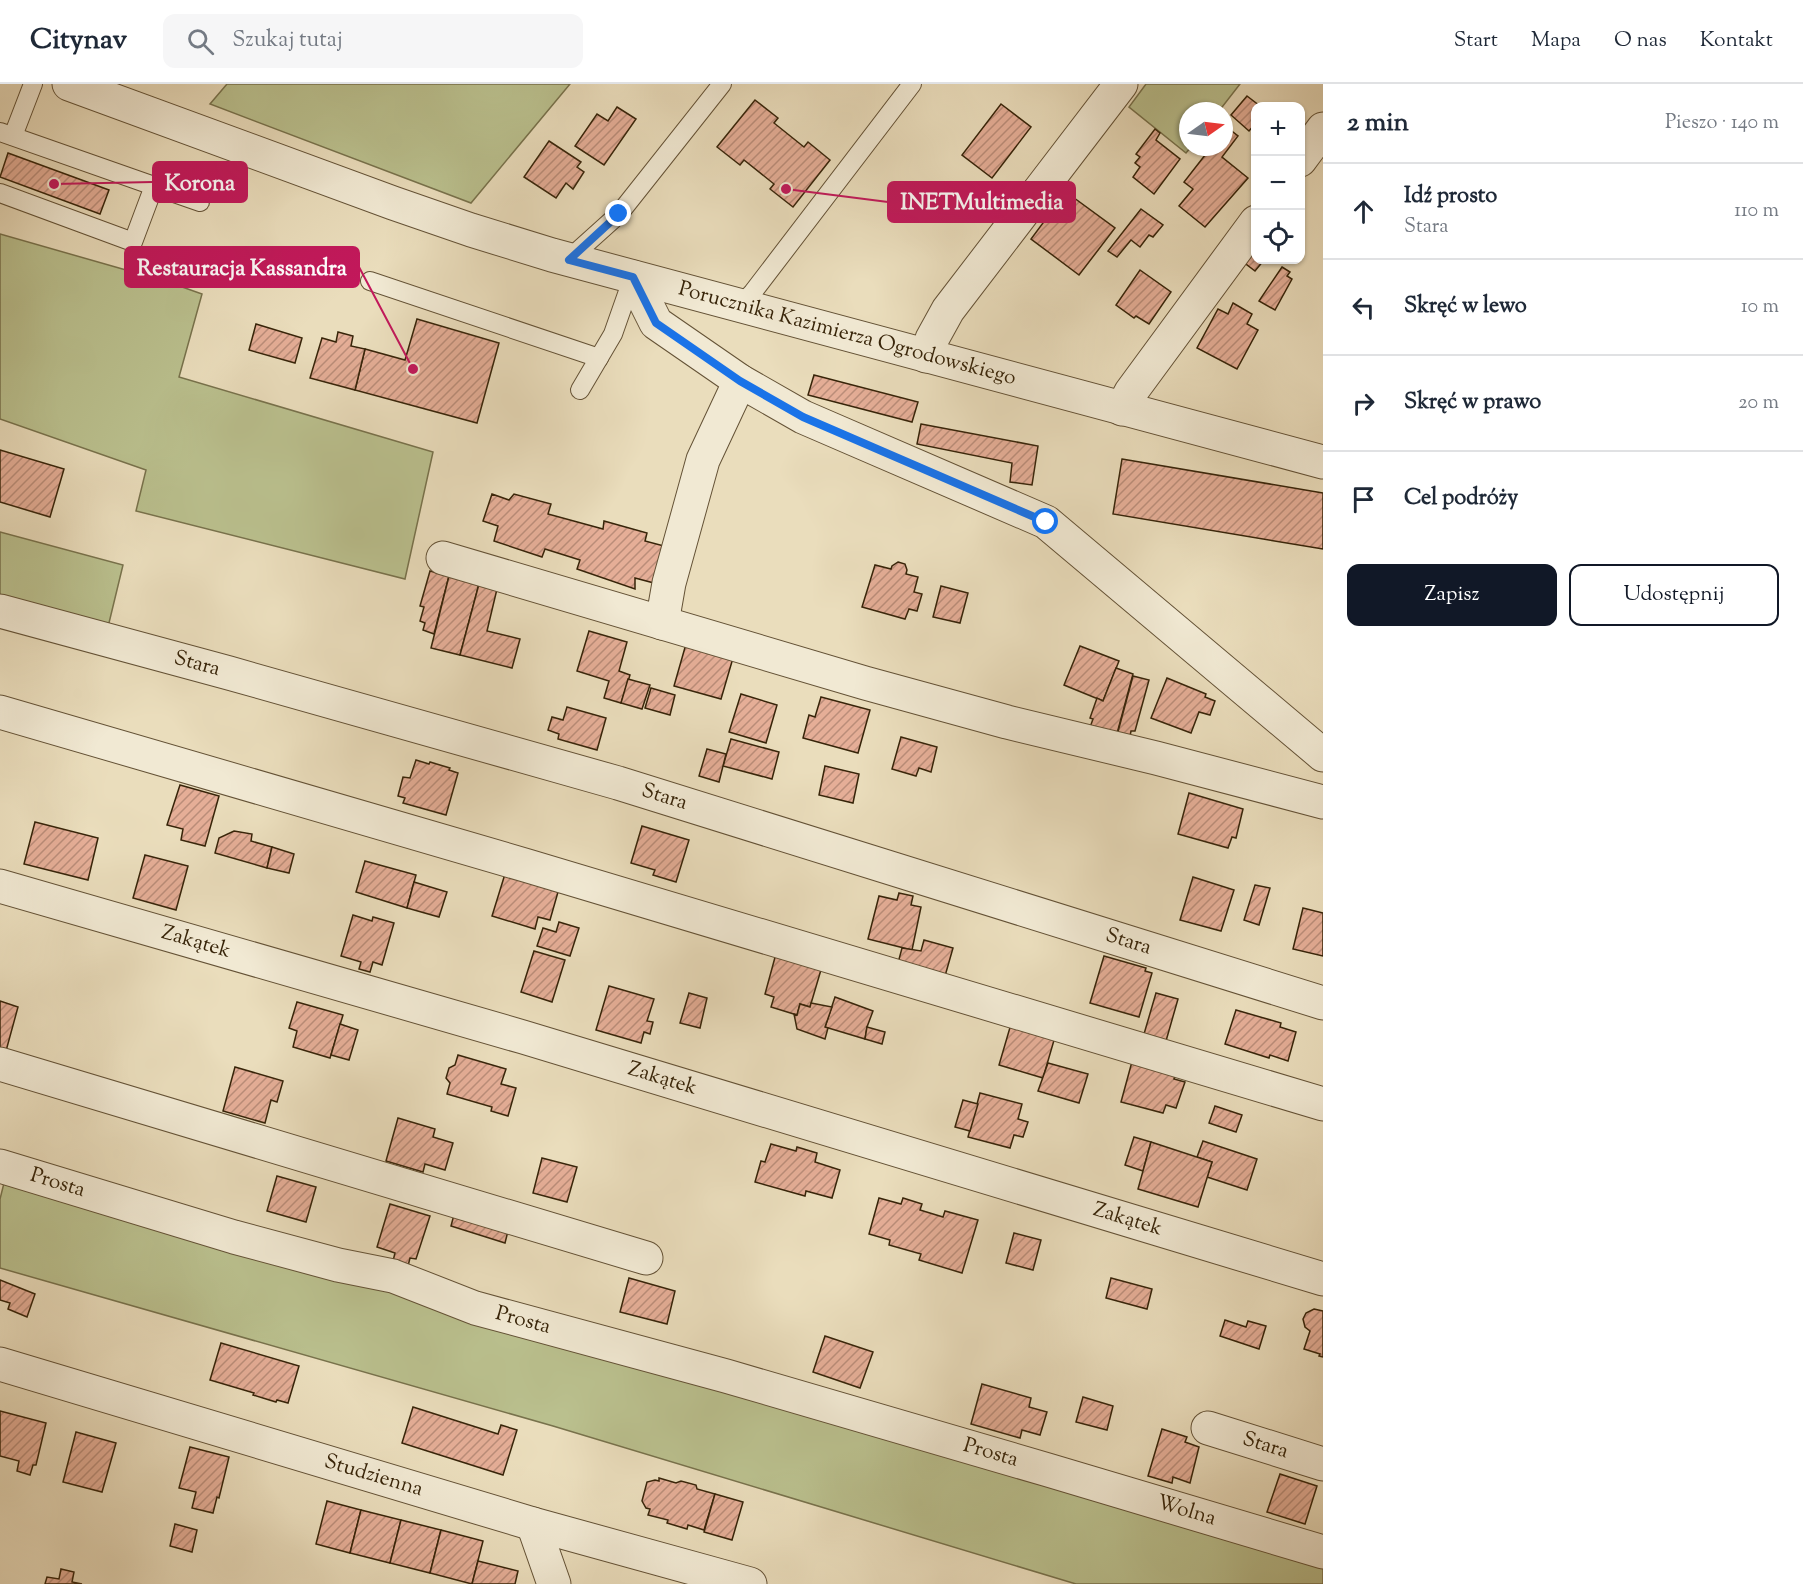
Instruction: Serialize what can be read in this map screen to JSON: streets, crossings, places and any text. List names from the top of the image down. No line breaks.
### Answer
{"streets":{"street":["Porucznika Kazimierza Ogrodowskiego","Stara","Zakątek","Prosta","Studzienna","Wolna"]},"crossings":[["Prosta","Wolna"]],"places":["Korona","INETMultimedia","Restauracja Kassandra"],"north":"right","page":{"header":"Citynav","search":"Szukaj tutaj","nav":["Start","Mapa","O nas","Kontakt"],"heading":["2 min","Pieszo · 140 m"],"map_buttons":["+","−"],"list":[["Idź prosto","Stara","110 m"],["Skręć w lewo","10 m"],["Skręć w prawo","20 m"],"Cel podróży"],"buttons":["Zapisz","Udostępnij"]}}
